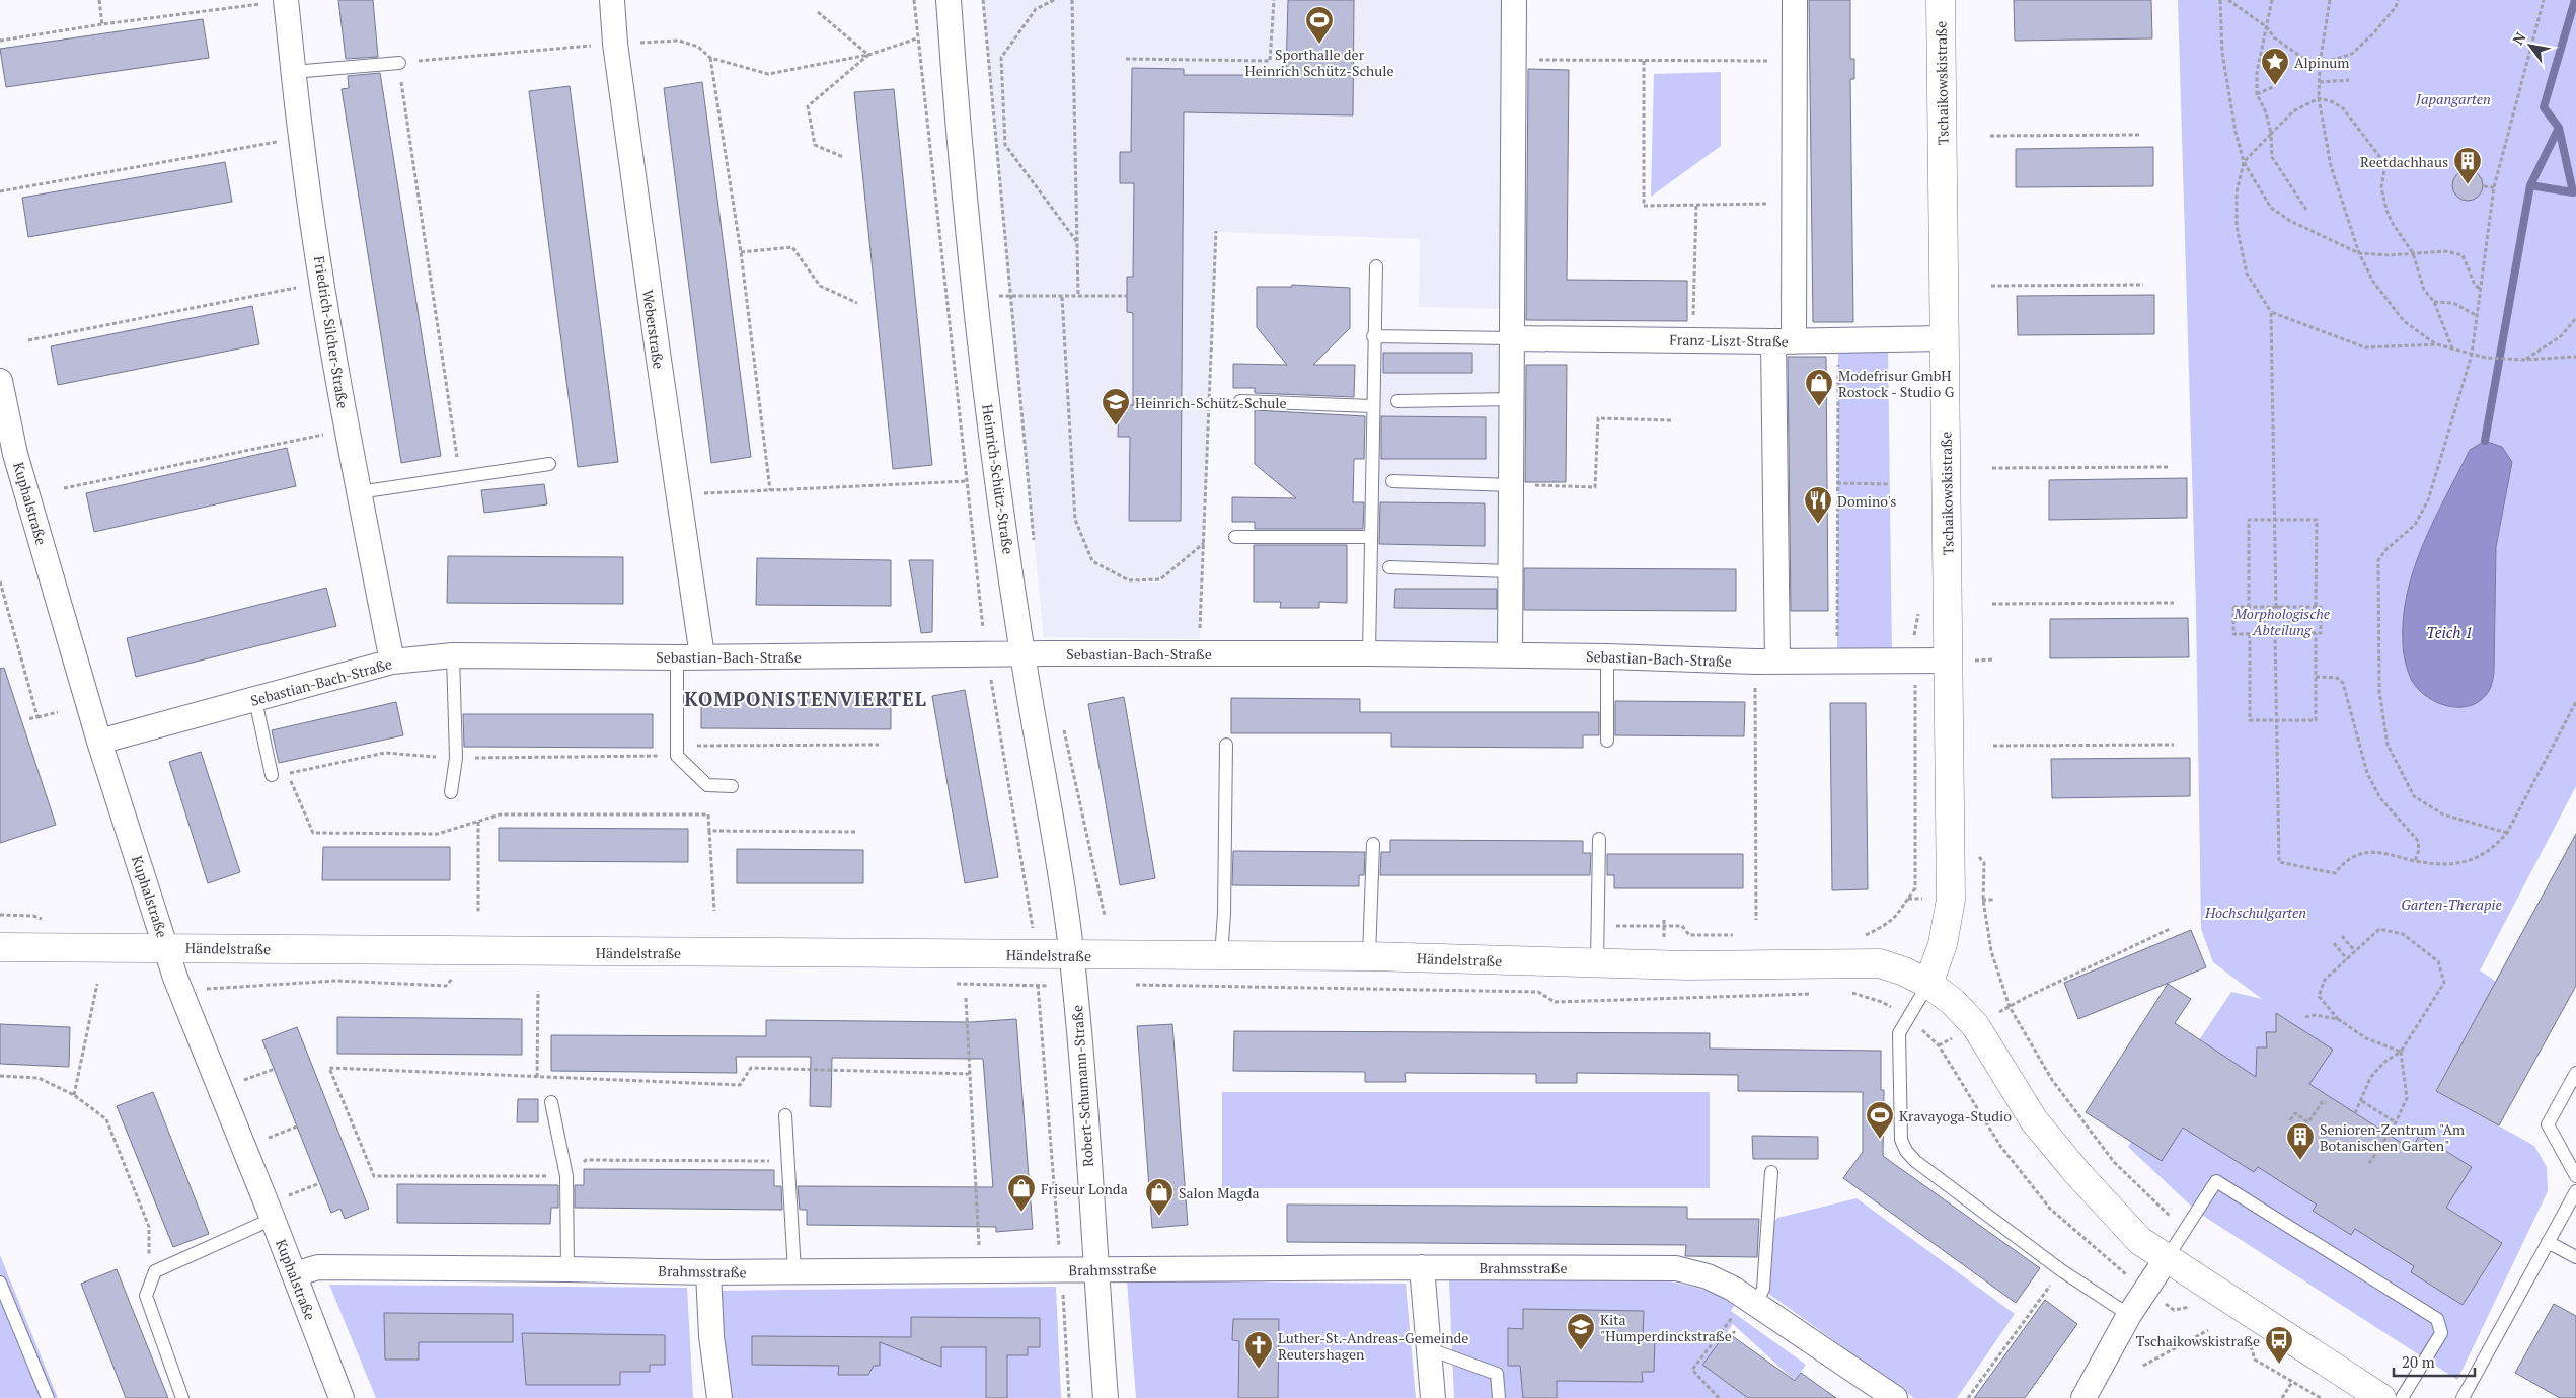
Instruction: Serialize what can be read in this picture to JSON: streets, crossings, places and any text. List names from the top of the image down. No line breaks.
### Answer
{"streets":{"street":["Tschaikowskistraße","Weberstraße","Friedrich-Silcher-Straße","Franz-Liszt-Straße","Heinrich-Schütz-Straße","Kuphalstraße","Sebastian-Bach-Straße","Händelstraße","Robert-Schumann-Straße","Brahmsstraße"]},"crossings":[["Tschaikowskistraße","Franz-Liszt-Straße"],["Tschaikowskistraße","Sebastian-Bach-Straße"],["Tschaikowskistraße","Händelstraße"],["Weberstraße","Sebastian-Bach-Straße"],["Friedrich-Silcher-Straße","Sebastian-Bach-Straße"],["Heinrich-Schütz-Straße","Sebastian-Bach-Straße"],["Heinrich-Schütz-Straße","Händelstraße"],["Heinrich-Schütz-Straße","Robert-Schumann-Straße"],["Kuphalstraße","Sebastian-Bach-Straße"],["Kuphalstraße","Händelstraße"],["Kuphalstraße","Brahmsstraße"],["Händelstraße","Robert-Schumann-Straße"],["Robert-Schumann-Straße","Brahmsstraße"]],"districts":["KOMPONISTENVIERTEL"],"water":["Teich 1"],"parks":["Japangarten","Morphologische Abteilung","Garten-Therapie","Hochschulgarten"],"places":{"sports":["Sporthalle der Heinrich Schütz-Schule","Kravayoga-Studio"],"place":["Alpinum"],"building":["Reetdachhaus","Senioren-Zentrum \"Am Botanischen Garten\""],"shop":["Modefrisur GmbH Rostock - Studio G","Friseur Londa","Salon Magda"],"school or university":["Heinrich-Schütz-Schule","Kita \"Humperdinckstraße\""],"restaurant":["Domino's"],"bus stop":["Tschaikowskistraße"],"church":["Luther-St.-Andreas-Gemeinde Reutershagen"]},"scale_bar":"20 m","north":"top left"}
